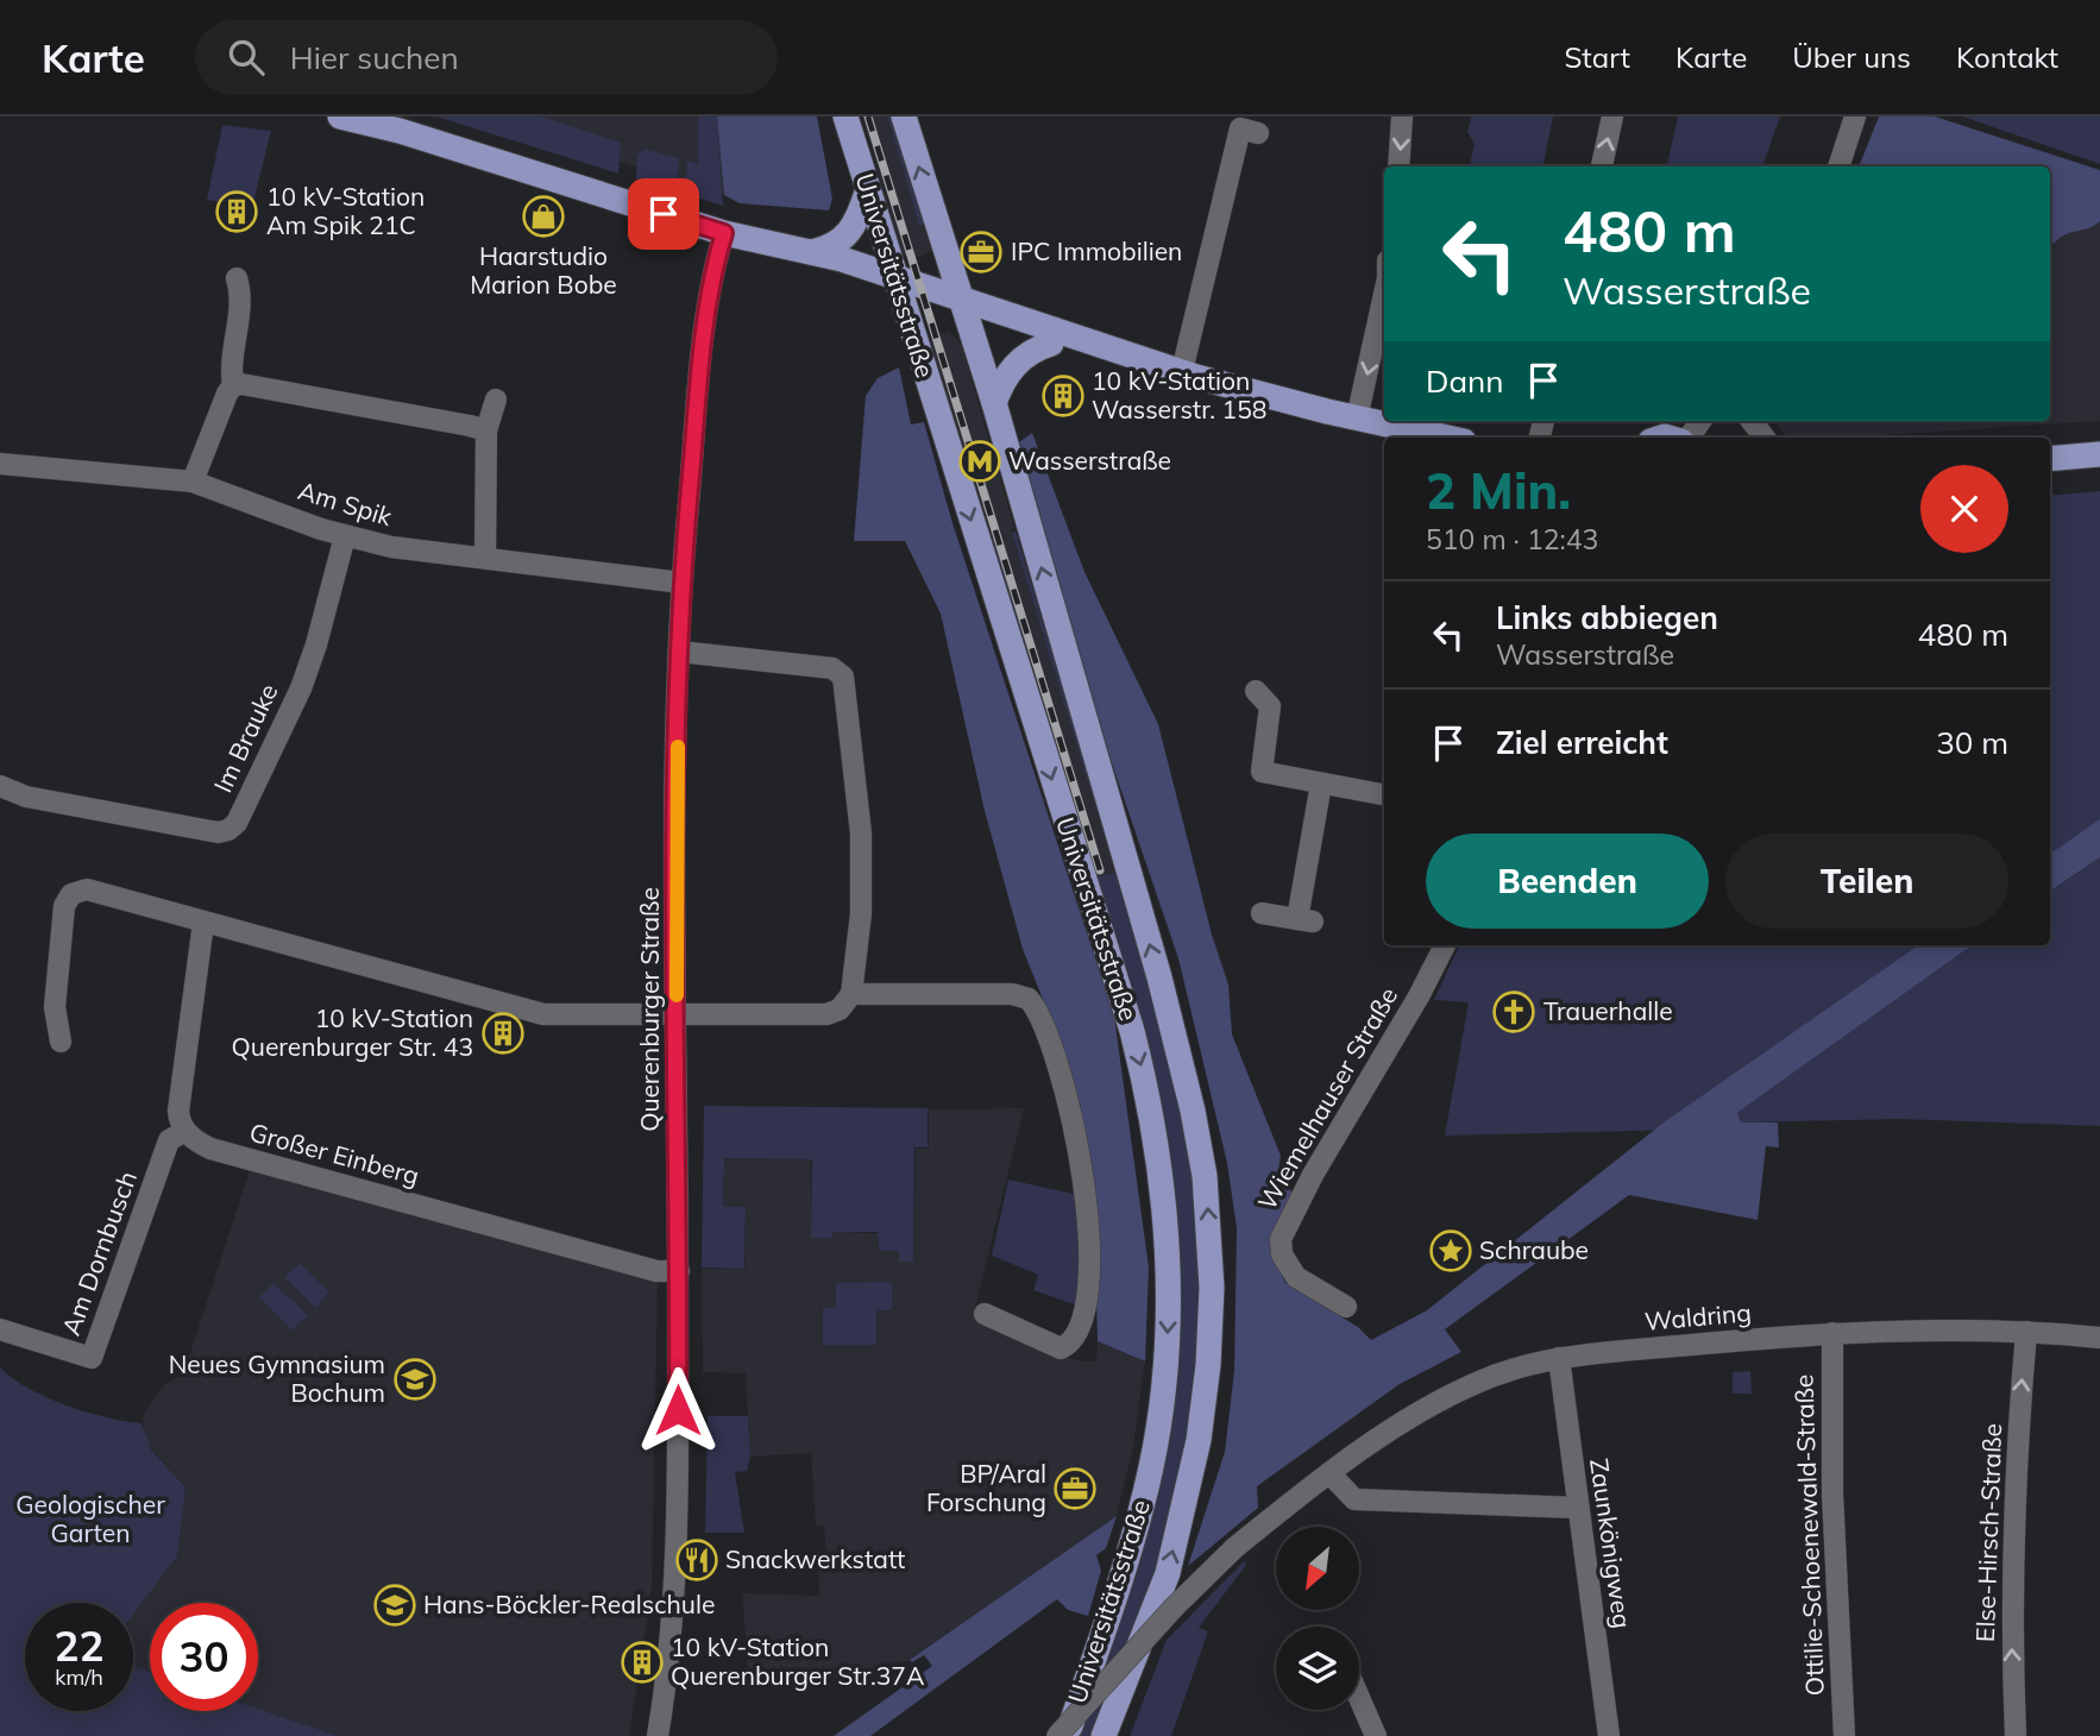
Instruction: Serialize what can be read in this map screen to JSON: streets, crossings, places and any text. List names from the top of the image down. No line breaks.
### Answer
{"streets":{"main road":["Universitätsstraße"],"street":["Am Spik","Im Brauke","Querenburger Straße","Wiemelhauser Straße","Großer Einberg","Am Dornbusch","Waldring","Else-Hirsch-Straße","Ottilie-Schoenewald-Straße","Zaunkönigweg"]},"crossings":[["Am Spik","Im Brauke"],["Am Spik","Querenburger Straße"],["Querenburger Straße","Großer Einberg"],["Großer Einberg","Am Dornbusch"],["Waldring","Else-Hirsch-Straße"],["Waldring","Ottilie-Schoenewald-Straße"],["Waldring","Zaunkönigweg"]],"one_way":["Else-Hirsch-Straße"],"parks":["Geologischer Garten"],"places":{"building":["10 kV-Station Am Spik 21C","10 kV-Station Wasserstr. 158","10 kV-Station Querenburger Str. 43","10 kV-Station Querenburger Str.37A"],"shop":["Haarstudio Marion Bobe"],"office":["IPC Immobilien","BP/Aral Forschung"],"metro station":["Wasserstraße"],"church":["Trauerhalle"],"place":["Schraube"],"school or university":["Neues Gymnasium Bochum","Hans-Böckler-Realschule"],"restaurant":["Snackwerkstatt"]},"north":"bottom left","page":{"header":"Karte","search":"Hier suchen","nav":["Start","Karte","Über uns","Kontakt"],"turn":["480 m","Wasserstraße"],"then":"Dann","heading":["2 Min.","510 m · 12:43"],"list":[{"name":"Links abbiegen","note":"Wasserstraße","value":"480 m"},{"name":"Ziel erreicht","value":"30 m"}],"buttons":["Beenden","Teilen"],"speed":"22 km/h","limit":"30"}}
